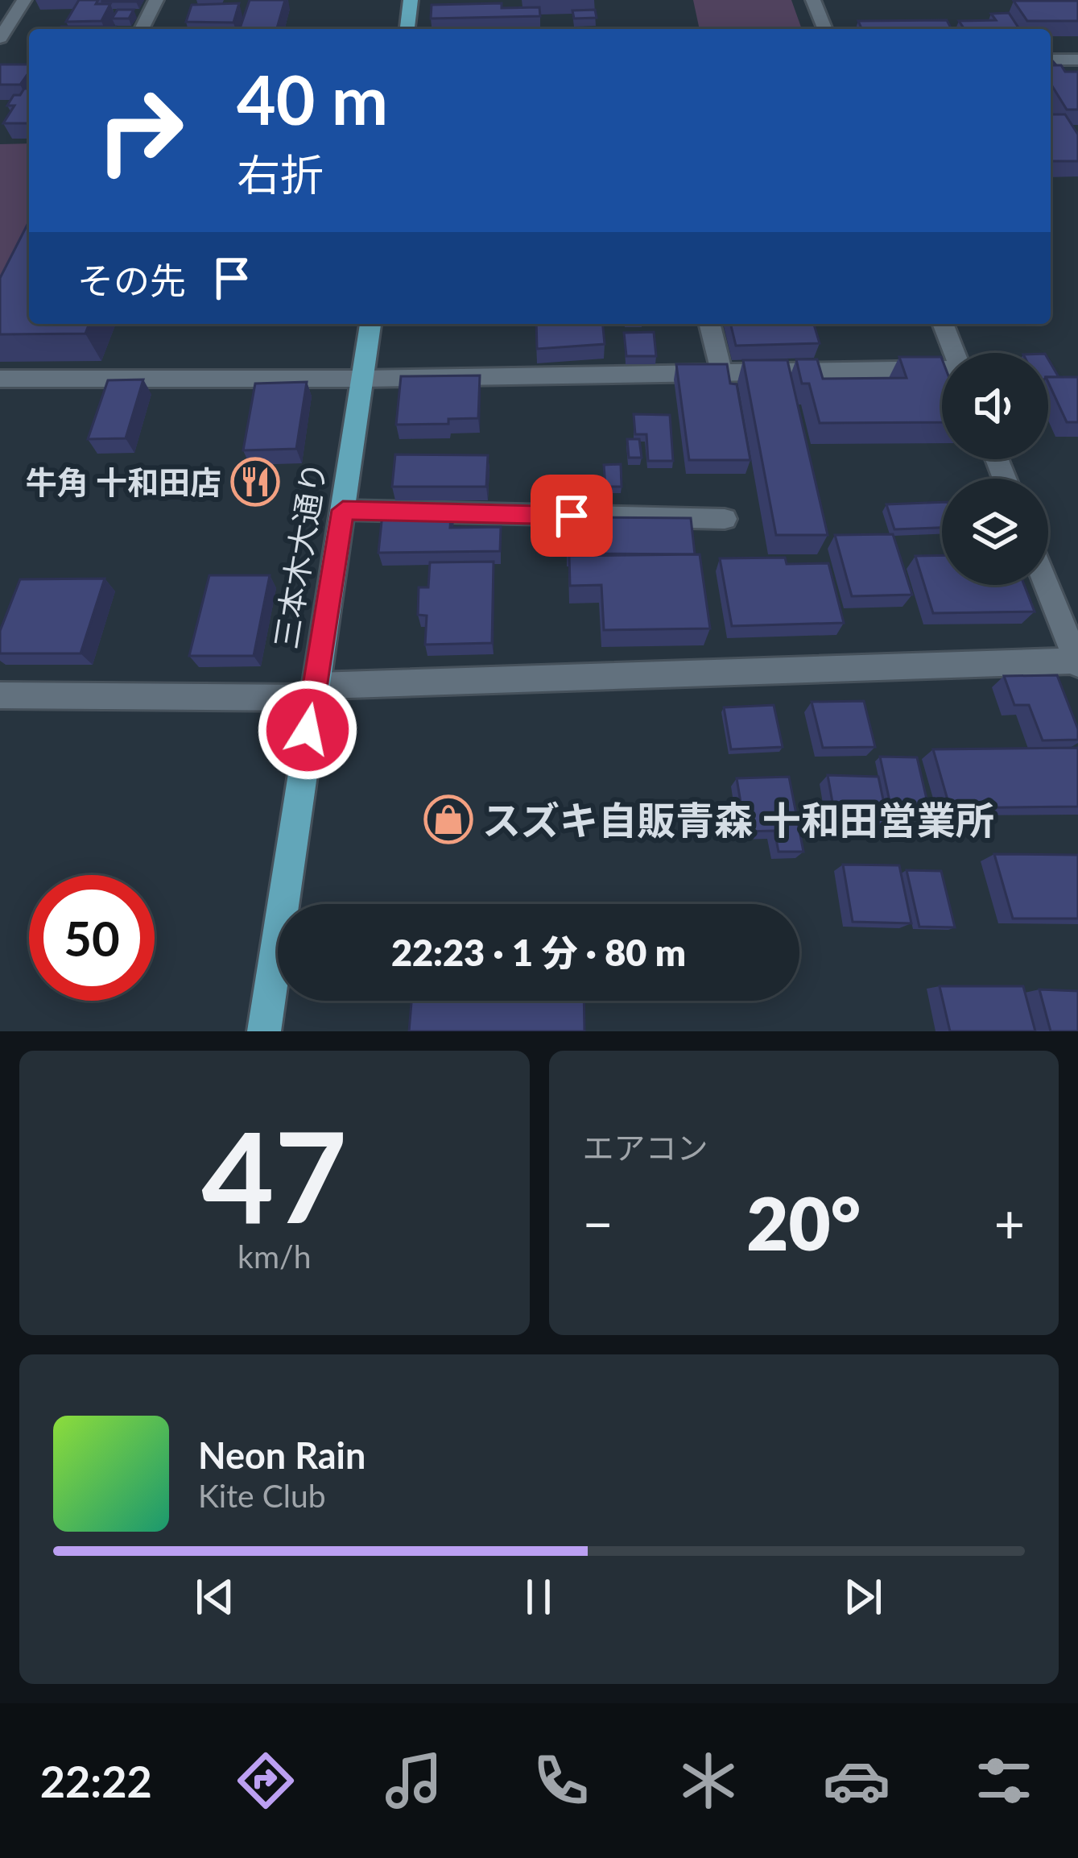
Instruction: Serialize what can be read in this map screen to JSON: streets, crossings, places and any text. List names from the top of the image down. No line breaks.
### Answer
{"streets":{"main road":["三本木大通り"]},"places":{"restaurant":["牛角 十和田店"],"shop":["スズキ自販青森 十和田営業所"]},"page":{"turn":["40 m","右折"],"then":"その先","limit":"50","trip":"22:23 · 1 分 · 80 m","tile":[["47","km/h"],"エアコン"],"heat":["−","20°","+"],"song":["Neon Rain","Kite Club"],"tabs":"22:22"}}
